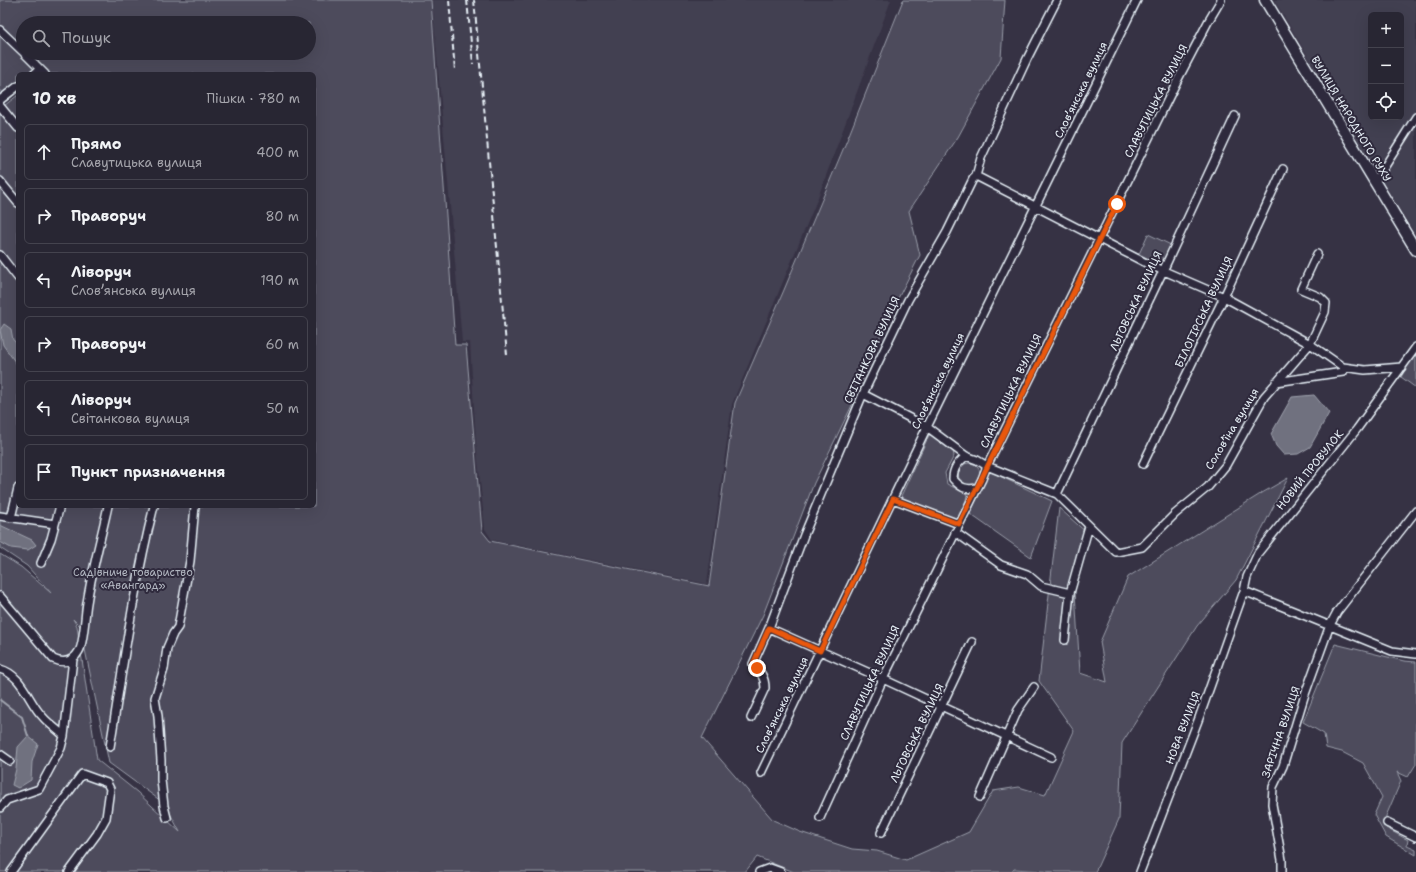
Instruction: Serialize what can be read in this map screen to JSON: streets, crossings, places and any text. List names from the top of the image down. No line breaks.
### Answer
{"streets":{"main road":["ВУЛИЦЯ НАРОДНОГО РУХУ"],"street":["Словʼянська вулиця","СЛАВУТИЦЬКА ВУЛИЦЯ","ЛЬГОВСЬКА ВУЛИЦЯ","БІЛОГІРСЬКА ВУЛИЦЯ","СВІТАНКОВА ВУЛИЦЯ","Соловʼїна вулиця","НОВИЙ ПРОВУЛОК","НОВА ВУЛИЦЯ","ЗАРІЧНА ВУЛИЦЯ"]},"crossings":[["НОВИЙ ПРОВУЛОК","НОВА ВУЛИЦЯ"]],"parks":["Садівниче товариство «Авангард»"],"page":{"map_buttons":["+","−"],"search":"Пошук","heading":["10 хв","Пішки · 780 m"],"list":[["Прямо","Славутицька вулиця","400 m"],["Праворуч","80 m"],["Ліворуч","Словʼянська вулиця","190 m"],["Праворуч","60 m"],["Ліворуч","Світанкова вулиця","50 m"],"Пункт призначення"]}}
